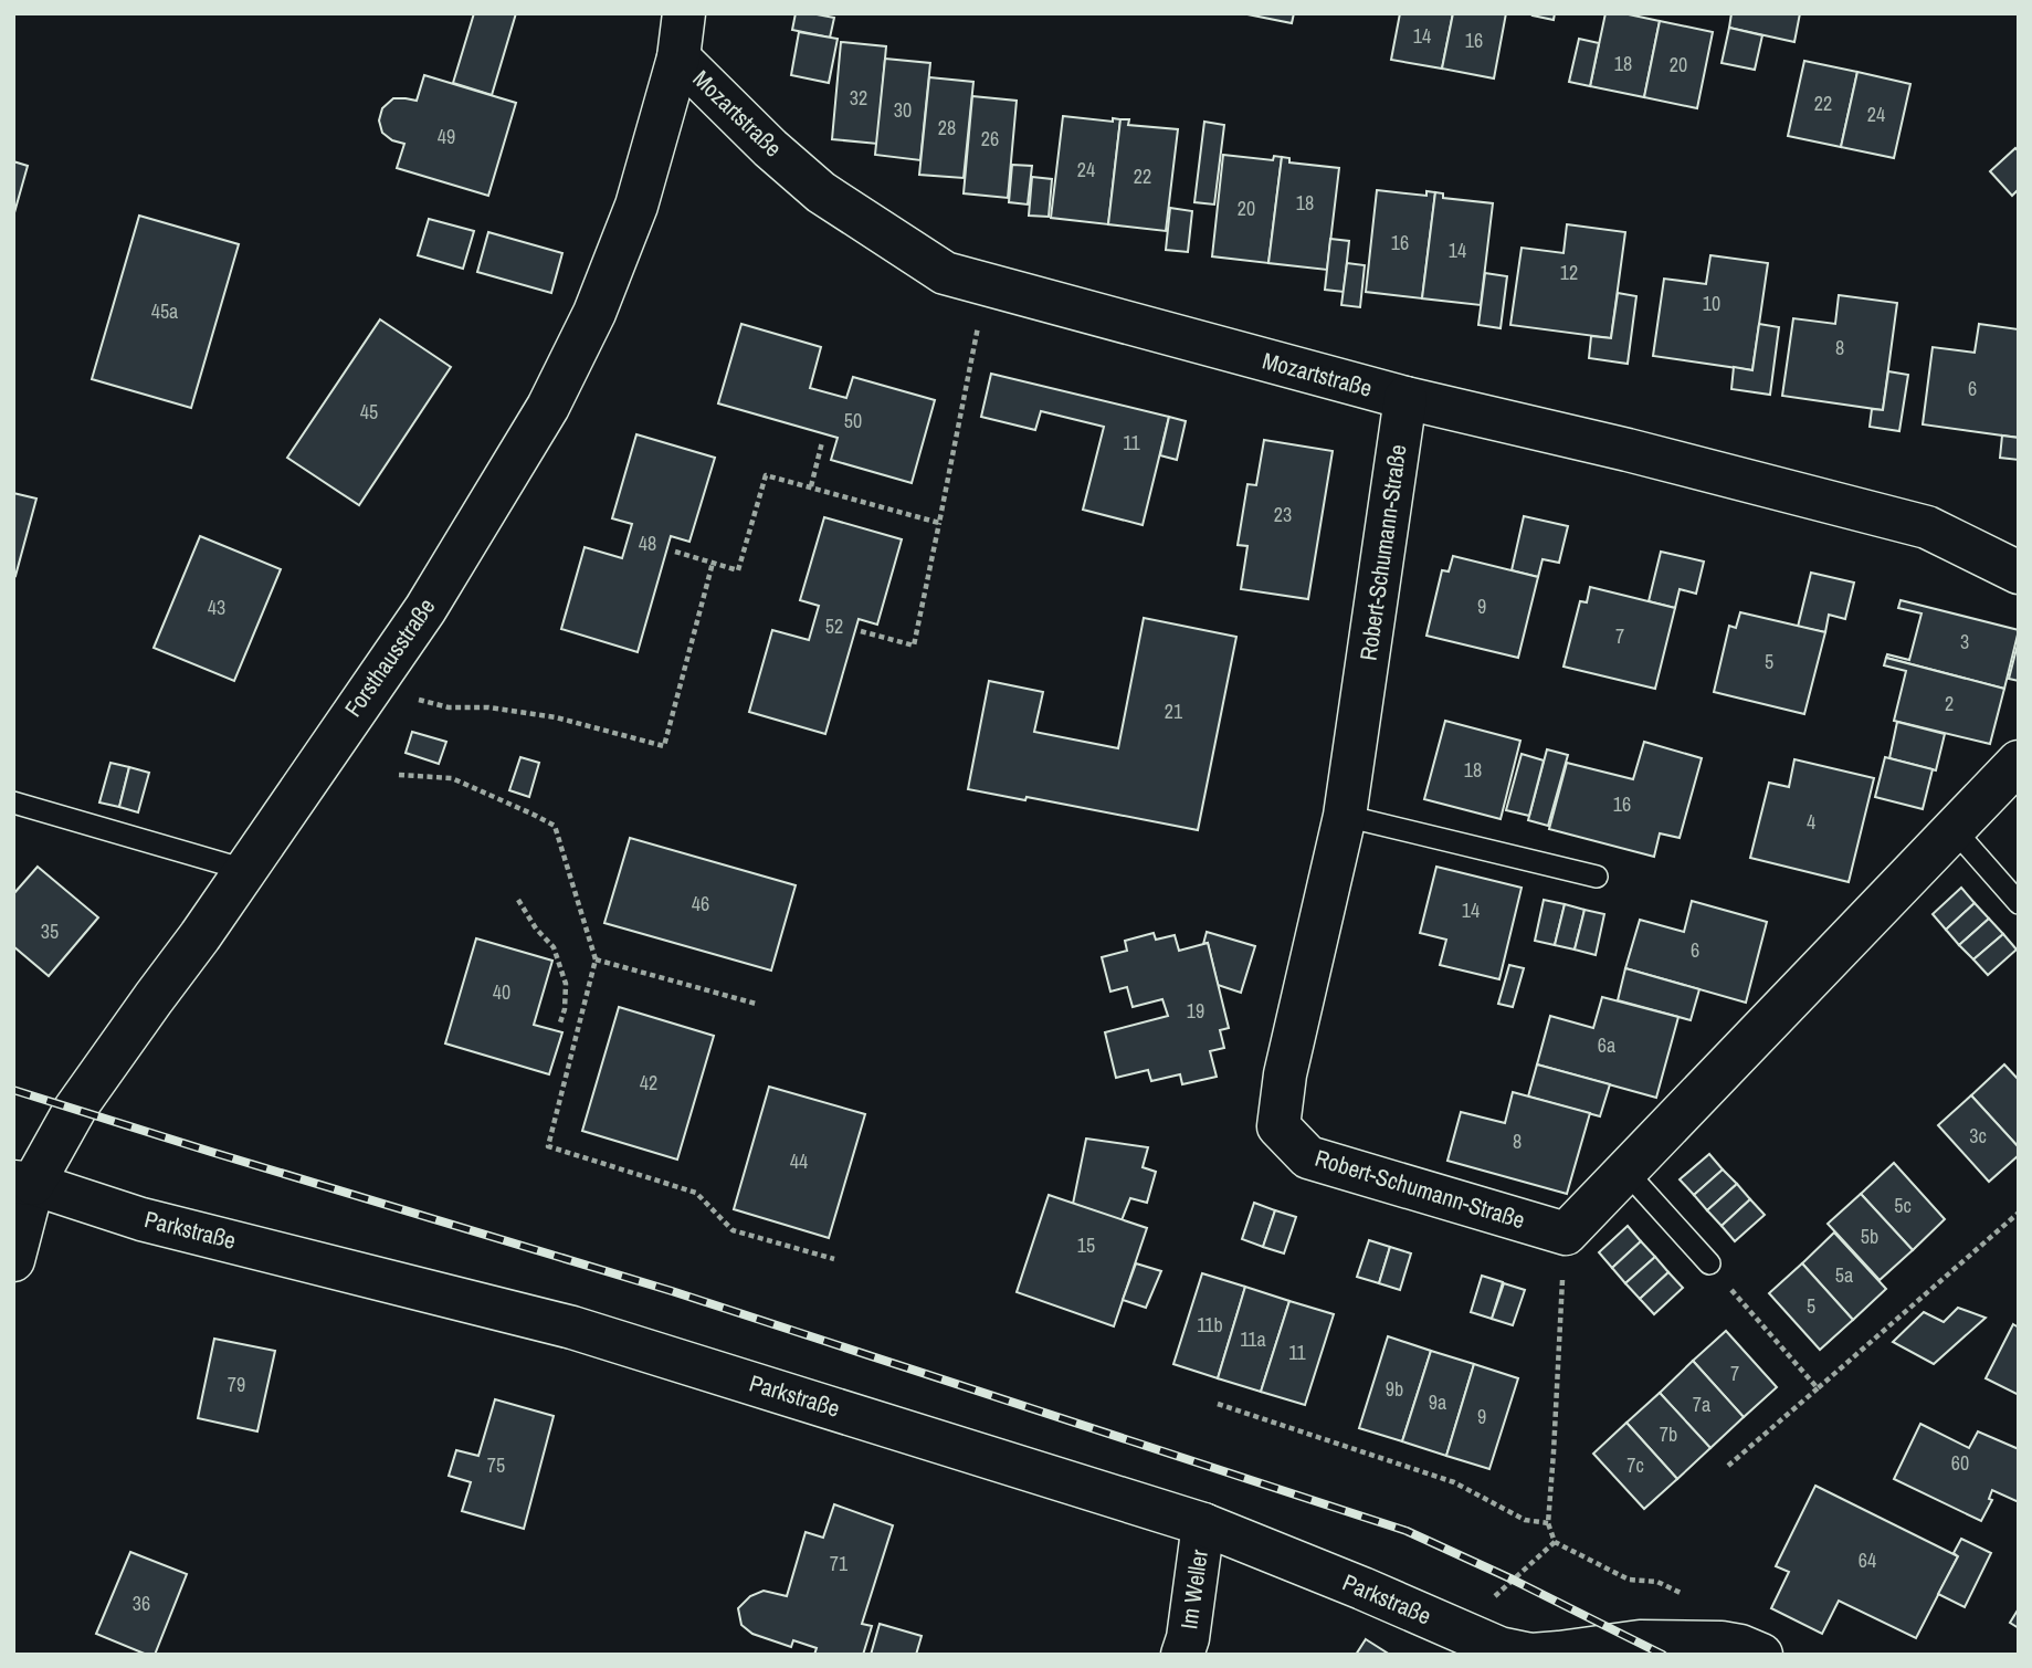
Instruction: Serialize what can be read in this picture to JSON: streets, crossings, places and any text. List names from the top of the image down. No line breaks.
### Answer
{"streets":{"street":["Mozartstraße","Robert-Schumann-Straße","Forsthausstraße","Parkstraße","Im Weller"]},"crossings":[["Mozartstraße","Robert-Schumann-Straße"],["Mozartstraße","Forsthausstraße"],["Forsthausstraße","Parkstraße"],["Parkstraße","Im Weller"]],"house_numbers":["14","16","18","20","32","22","30","24","28","49","26","24","22","18","20","16","14","12","10","45a","8","6","45","50","11","23","48","9","43","52","7","3","5","2","21","18","16","4","46","14","35","6","40","19","6a","42","3c","8","44","5c","5b","15","5a","5","11b","11a","11","7","79","9b","9a","7a","9","7b","60","75","7c","64","71","36"]}
